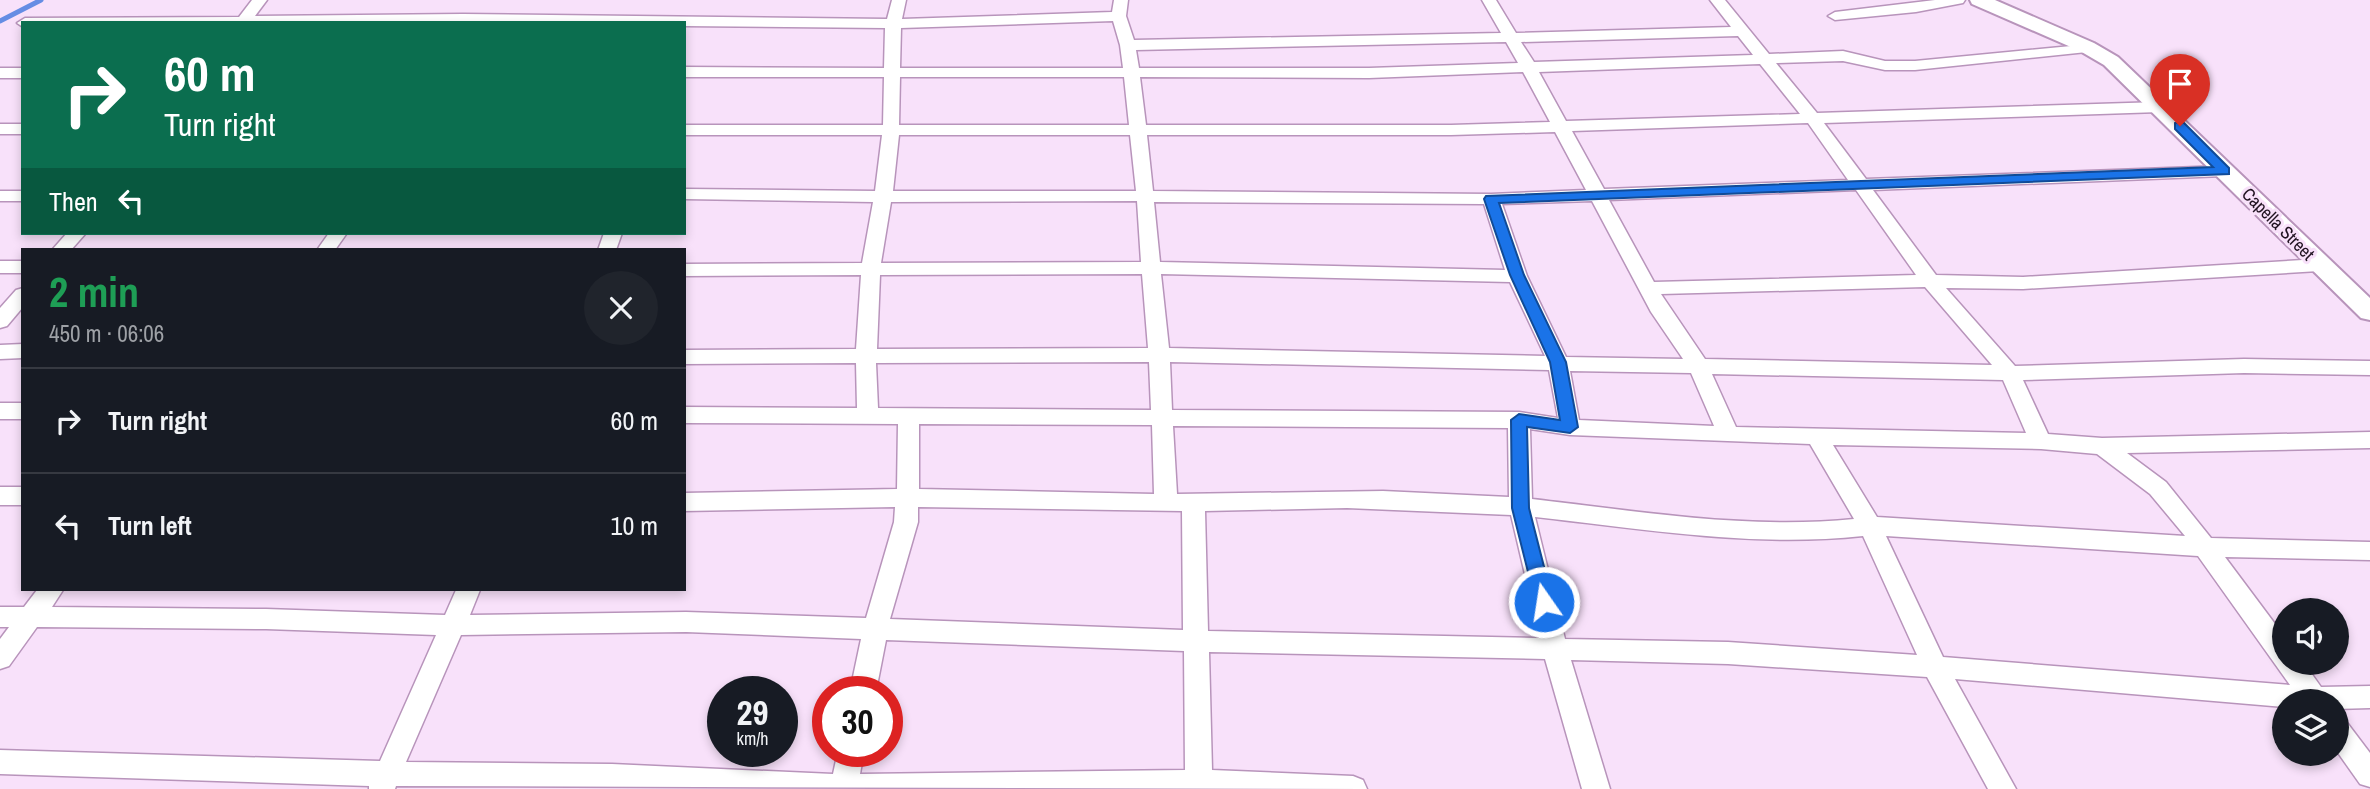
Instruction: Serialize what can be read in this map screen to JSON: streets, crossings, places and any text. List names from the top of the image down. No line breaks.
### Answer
{"streets":{"street":["Capella Street"]},"page":{"turn":["60 m","Turn right"],"then":"Then","heading":["2 min","450 m · 06:06"],"list":[{"name":"Turn right","value":"60 m"},{"name":"Turn left","value":"10 m"}],"speed":"29 km/h","limit":"30"}}
